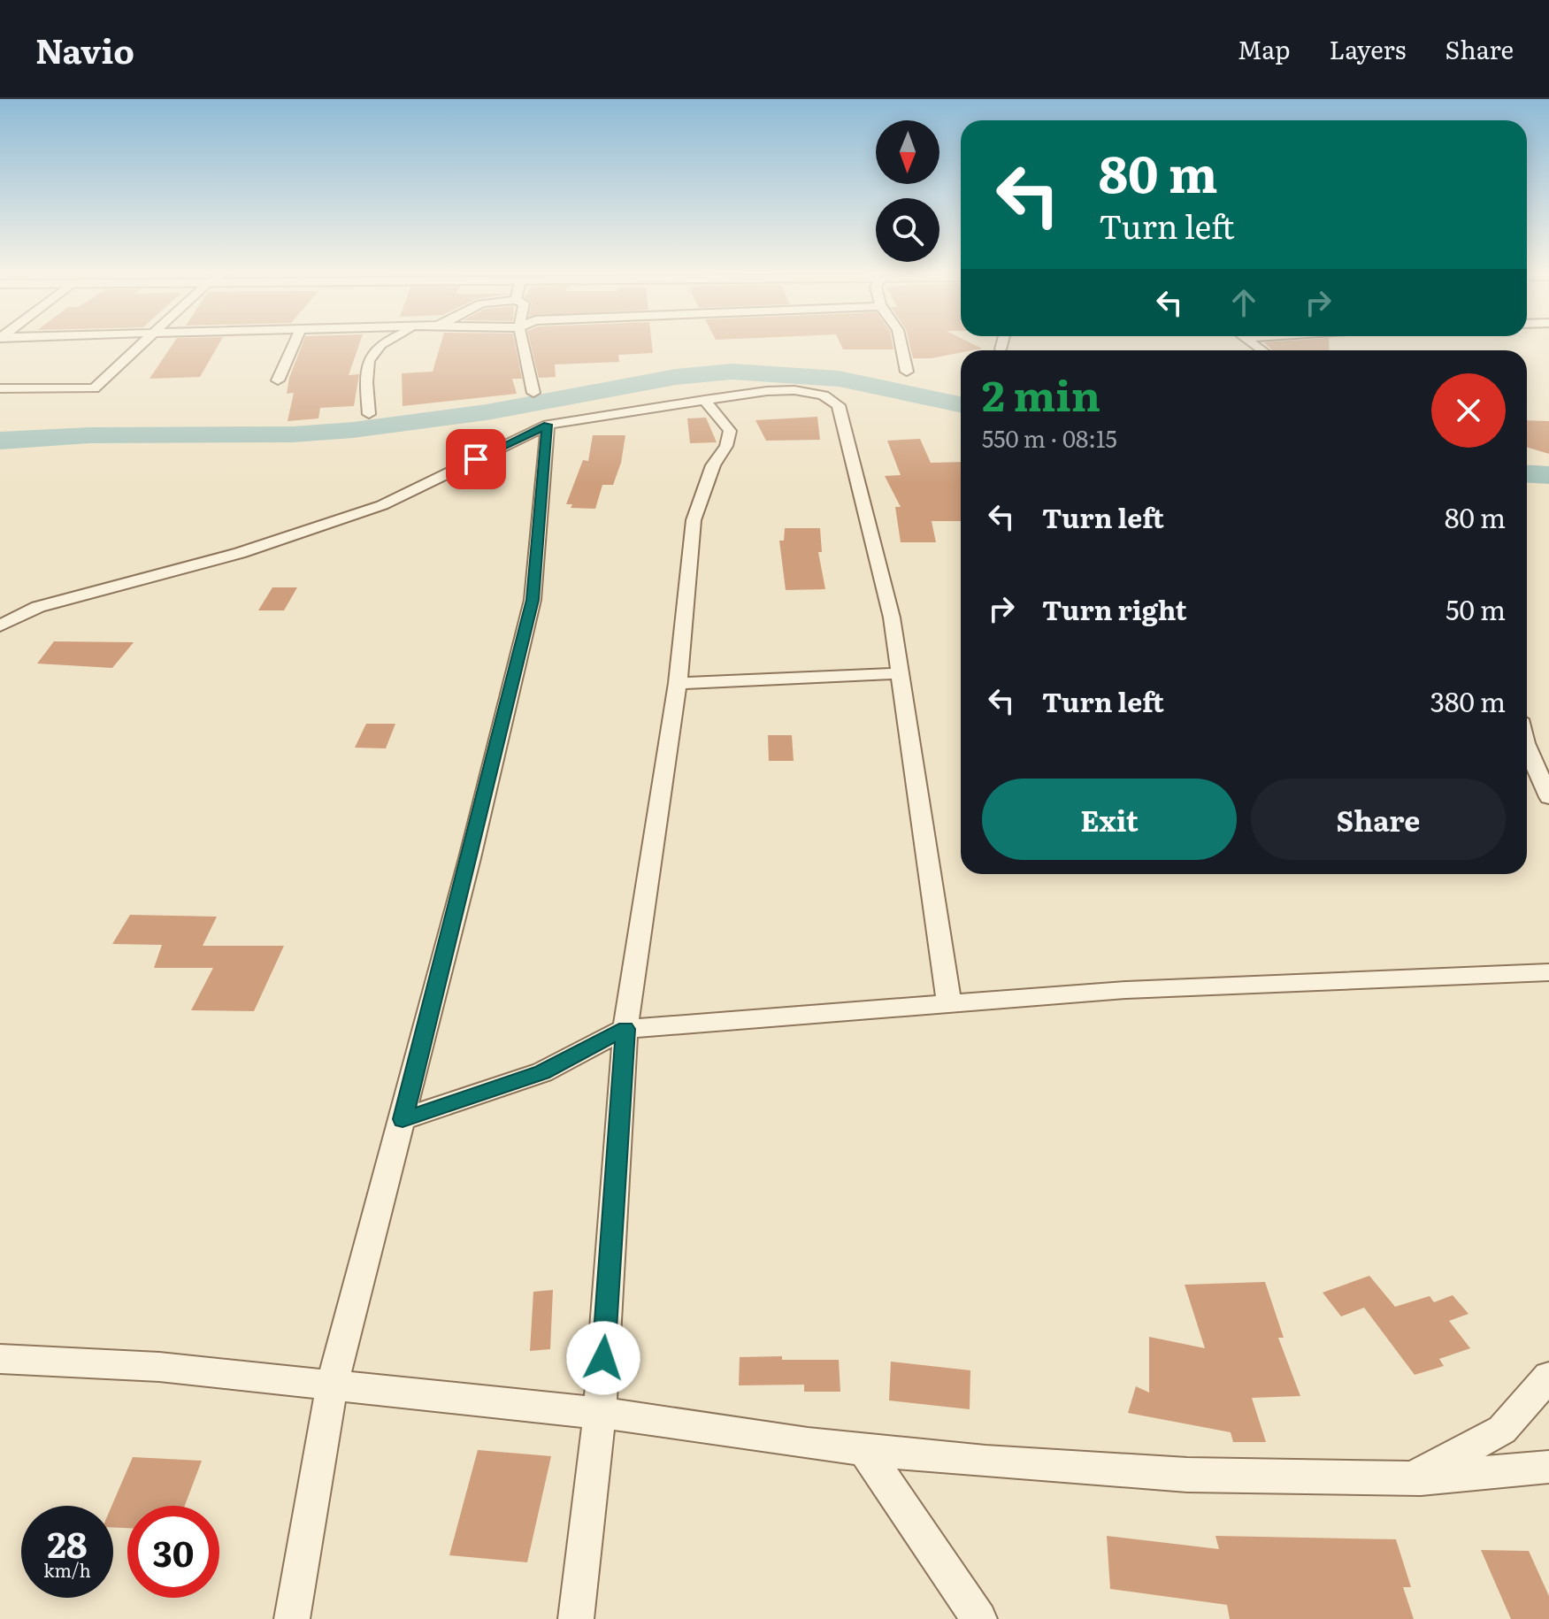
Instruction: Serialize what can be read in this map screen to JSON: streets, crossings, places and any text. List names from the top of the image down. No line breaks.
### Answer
{"north":"bottom","page":{"header":"Navio","nav":["Map","Layers","Share"],"turn":["80 m","Turn left"],"heading":["2 min","550 m · 08:15"],"list":[{"name":"Turn left","value":"80 m"},{"name":"Turn right","value":"50 m"},{"name":"Turn left","value":"380 m"}],"buttons":["Exit","Share"],"speed":"28 km/h","limit":"30"}}
